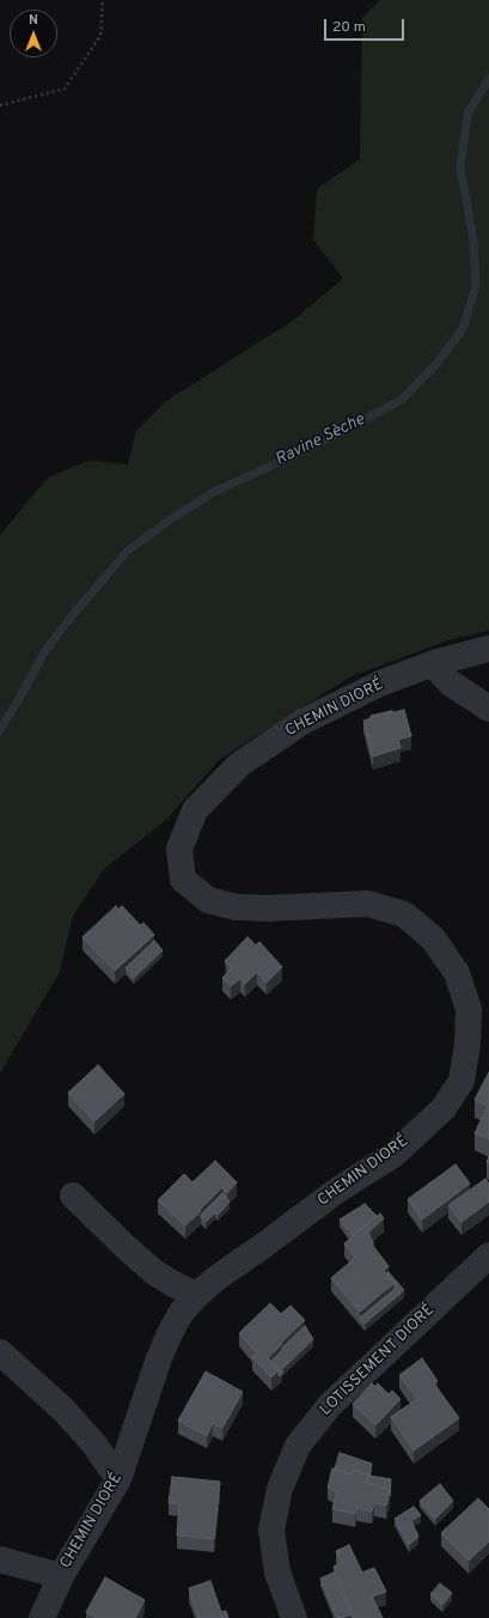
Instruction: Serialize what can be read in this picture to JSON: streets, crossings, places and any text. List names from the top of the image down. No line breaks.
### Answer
{"streets":{"street":["CHEMIN DIORÉ","LOTISSEMENT DIORÉ"]},"water":["Ravine Sèche"],"scale_bar":"20 m","north":"top"}
